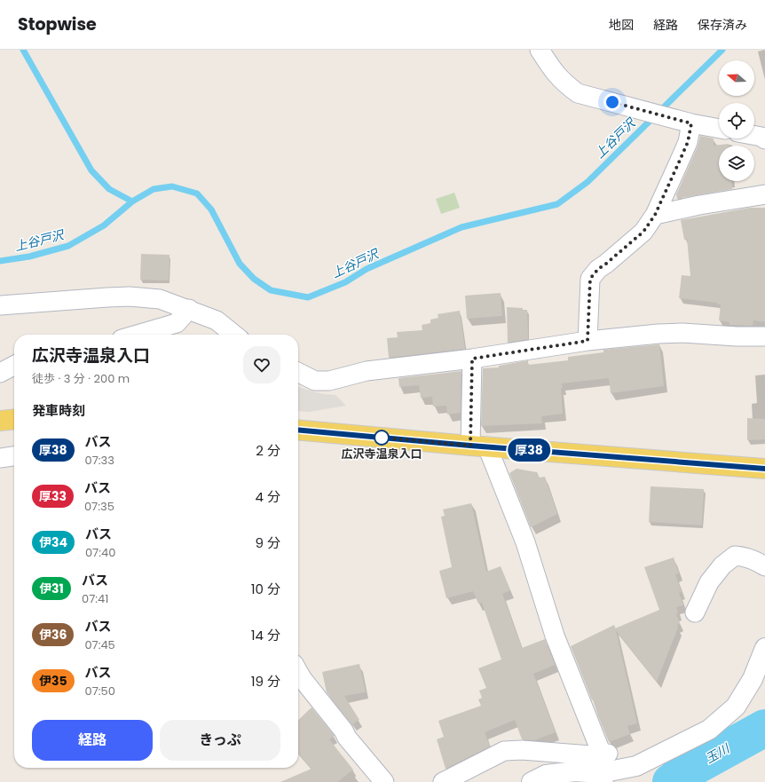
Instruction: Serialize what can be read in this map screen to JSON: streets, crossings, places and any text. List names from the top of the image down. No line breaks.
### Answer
{"water":["上谷戸沢","玉川"],"places":["広沢寺温泉入口"],"lines":["bus line 厚38"],"north":"left","page":{"header":"Stopwise","nav":["地図","経路","保存済み"],"on_map":"厚38","heading":[["広沢寺温泉入口","徒歩 · 3 分 · 200 m"],"発車時刻"],"list":[{"mark":"厚38","name":"バス","note":"07:33","value":"2 分"},{"mark":"厚33","name":"バス","note":"07:35","value":"4 分"},{"mark":"伊34","name":"バス","note":"07:40","value":"9 分"},{"mark":"伊31","name":"バス","note":"07:41","value":"10 分"},{"mark":"伊36","name":"バス","note":"07:45","value":"14 分"},{"mark":"伊35","name":"バス","note":"07:50","value":"19 分"}],"buttons":["経路","きっぷ"]}}
